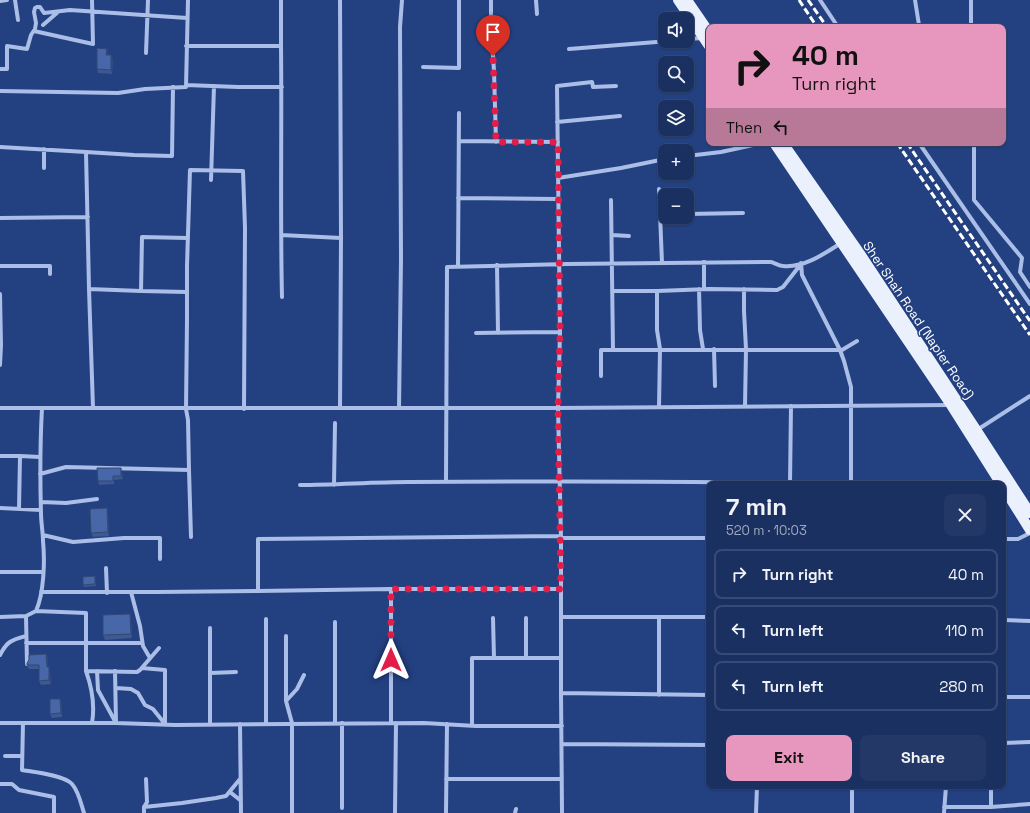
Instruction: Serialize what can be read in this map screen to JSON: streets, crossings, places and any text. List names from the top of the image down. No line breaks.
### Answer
{"streets":{"main road":["Sher Shah Road (Napier Road)"]},"page":{"map_buttons":["+","−"],"turn":["40 m","Turn right"],"then":"Then","heading":["7 min","520 m · 10:03"],"list":[{"name":"Turn right","value":"40 m"},{"name":"Turn left","value":"110 m"},{"name":"Turn left","value":"280 m"}],"buttons":["Exit","Share"]}}
